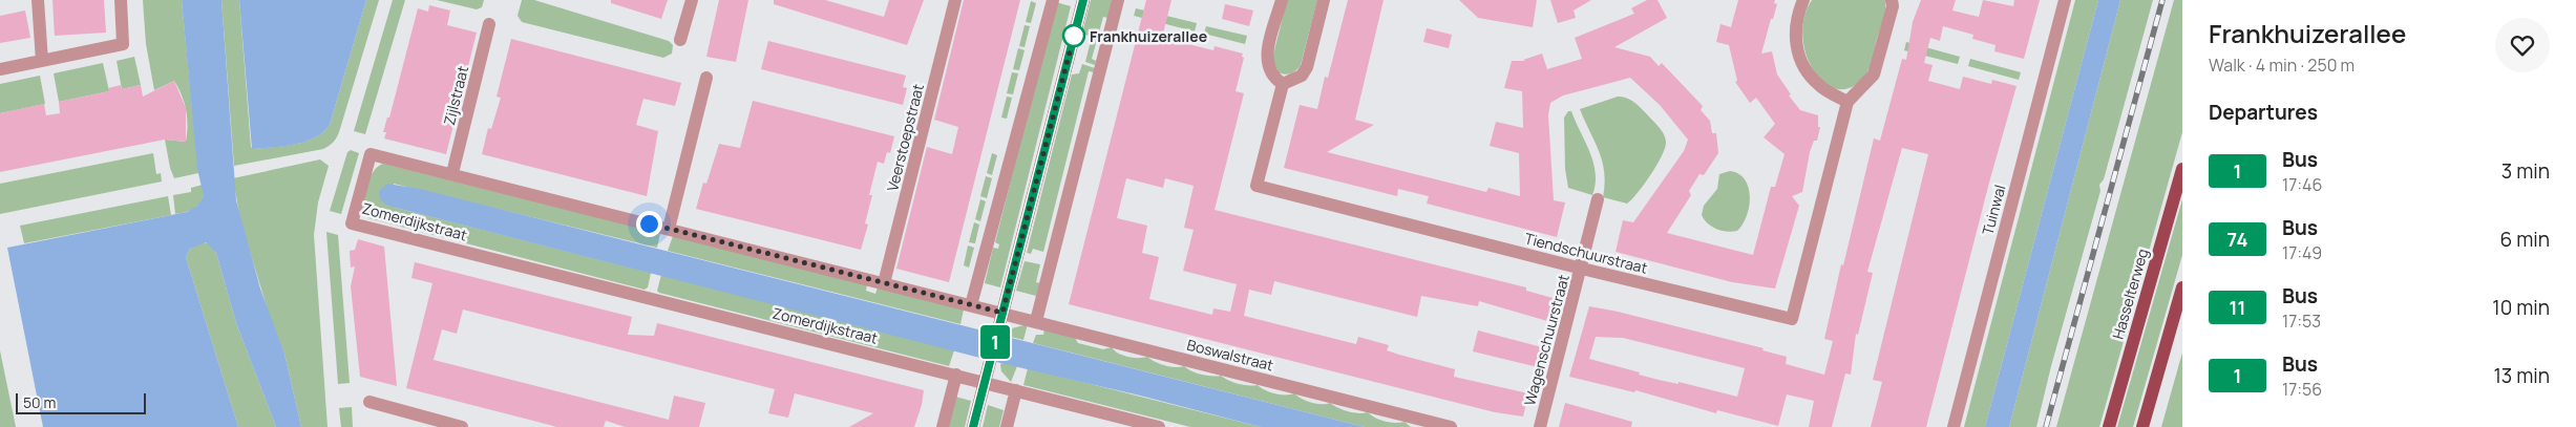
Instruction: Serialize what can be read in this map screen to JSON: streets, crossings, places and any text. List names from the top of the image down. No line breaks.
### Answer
{"streets":{"main road":["Hasselterweg"],"street":["Zijlstraat","Veerstoepstraat","Tuinwal","Zomerdijkstraat","Tiendschuurstraat","Wagenschuurstraat","Boswalstraat"]},"crossings":[["Zijlstraat","Zomerdijkstraat"],["Veerstoepstraat","Zomerdijkstraat"],["Zomerdijkstraat","Boswalstraat"],["Tiendschuurstraat","Wagenschuurstraat"]],"places":["Frankhuizerallee"],"lines":["bus line 1"],"scale_bar":"50 m","page":{"on_map":"1","heading":[["Frankhuizerallee","Walk · 4 min · 250 m"],"Departures"],"list":[{"mark":"1","name":"Bus","note":"17:46","value":"3 min"},{"mark":"74","name":"Bus","note":"17:49","value":"6 min"},{"mark":"11","name":"Bus","note":"17:53","value":"10 min"},{"mark":"1","name":"Bus","note":"17:56","value":"13 min"}],"scale":"50 m"}}
